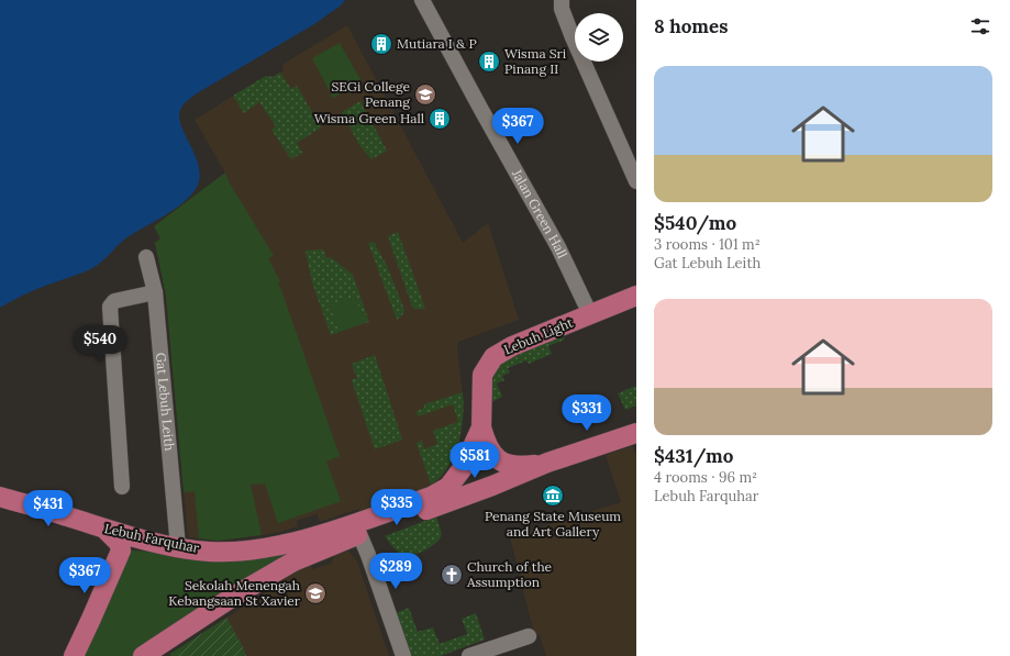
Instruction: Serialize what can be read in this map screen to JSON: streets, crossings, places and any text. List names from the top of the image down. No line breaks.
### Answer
{"streets":{"main road":["Lebuh Light","Lebuh Farquhar"],"street":["Jalan Green Hall","Gat Lebuh Leith"]},"crossings":[["Jalan Green Hall","Lebuh Light"],["Lebuh Light","Lebuh Farquhar"],["Gat Lebuh Leith","Lebuh Farquhar"]],"places":{"building":["Mutiara I & P","Wisma Sri Pinang II","Wisma Green Hall"],"school or university":["SEGi College Penang","Sekolah Menengah Kebangsaan St Xavier"],"museum":["Penang State Museum and Art Gallery"],"church":["Church of the Assumption"]},"page":{"heading":"8 homes","list":[{"name":"$540/mo","note":"3 rooms · 101 m² · Gat Lebuh Leith"},{"name":"$431/mo","note":"4 rooms · 96 m² · Lebuh Farquhar"}],"price":["$367","$540","$331","$581","$335","$431","$289","$367"]}}
